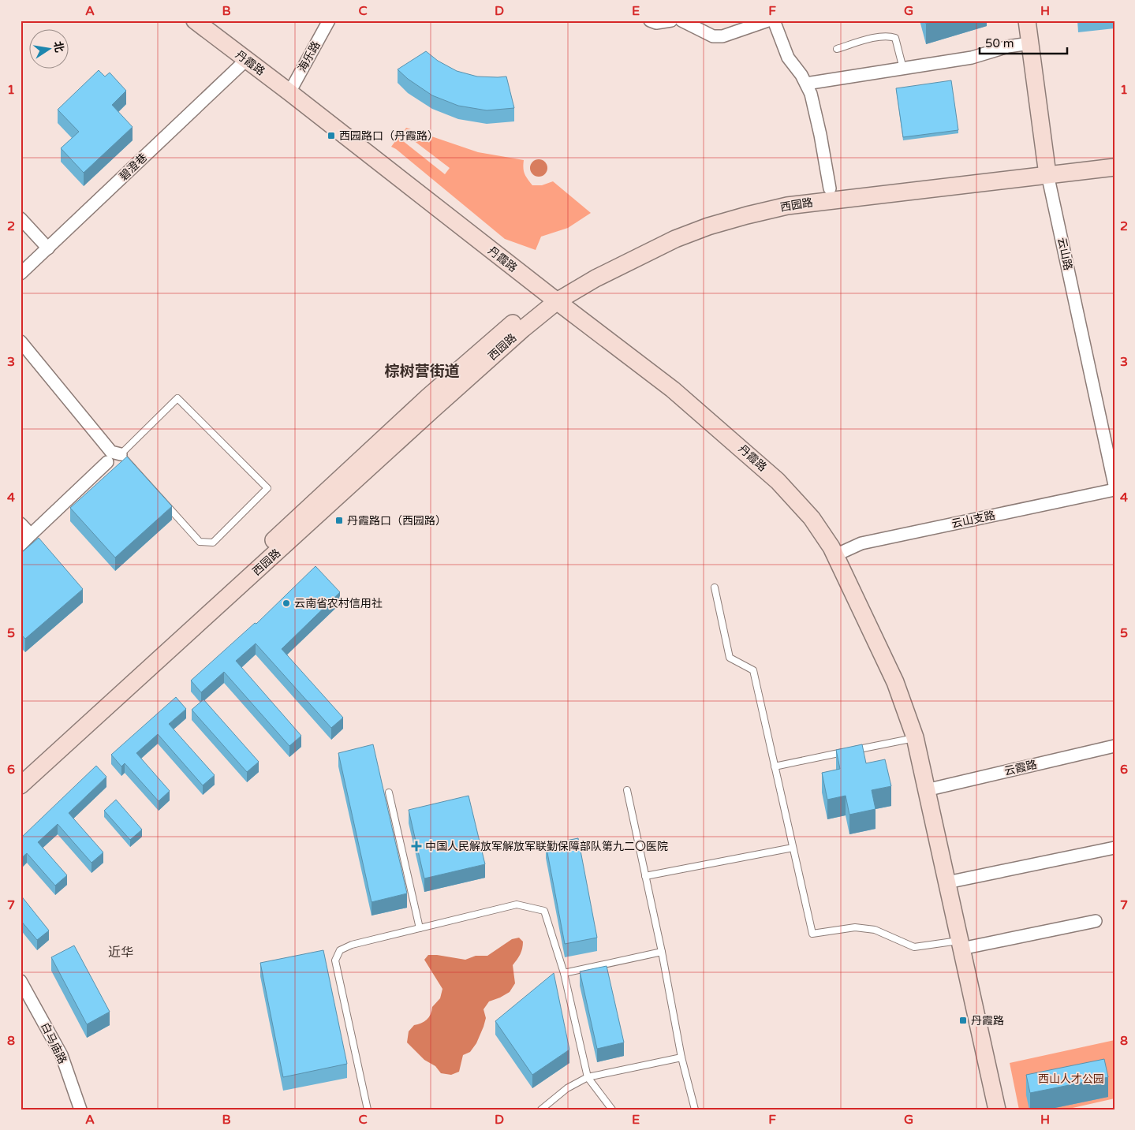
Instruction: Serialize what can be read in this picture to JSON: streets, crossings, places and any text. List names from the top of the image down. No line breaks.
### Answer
{"streets":{"main road":["丹霞路","西园路","云山路"],"street":["海乐路","碧澄巷","云山支路","云霞路","白马庙路"]},"crossings":[["海乐路","丹霞路"],["丹霞路","碧澄巷"],["丹霞路","西园路"],["丹霞路","云山支路"],["丹霞路","云霞路"],["西园路","云山路"]],"districts":["棕树营街道","近华"],"parks":["西山人才公园"],"places":{"transit":["西园路口（丹霞路）","丹霞路口（西园路）","丹霞路"],"other":["云南省农村信用社"],"health":["中国人民解放军解放军联勤保障部队第九二〇医院"]},"scale_bar":"50 m","north":"right","grid":{"columns":["A","B","C","D","E","F","G","H"],"rows":["1","2","3","4","5","6","7","8"]}}
